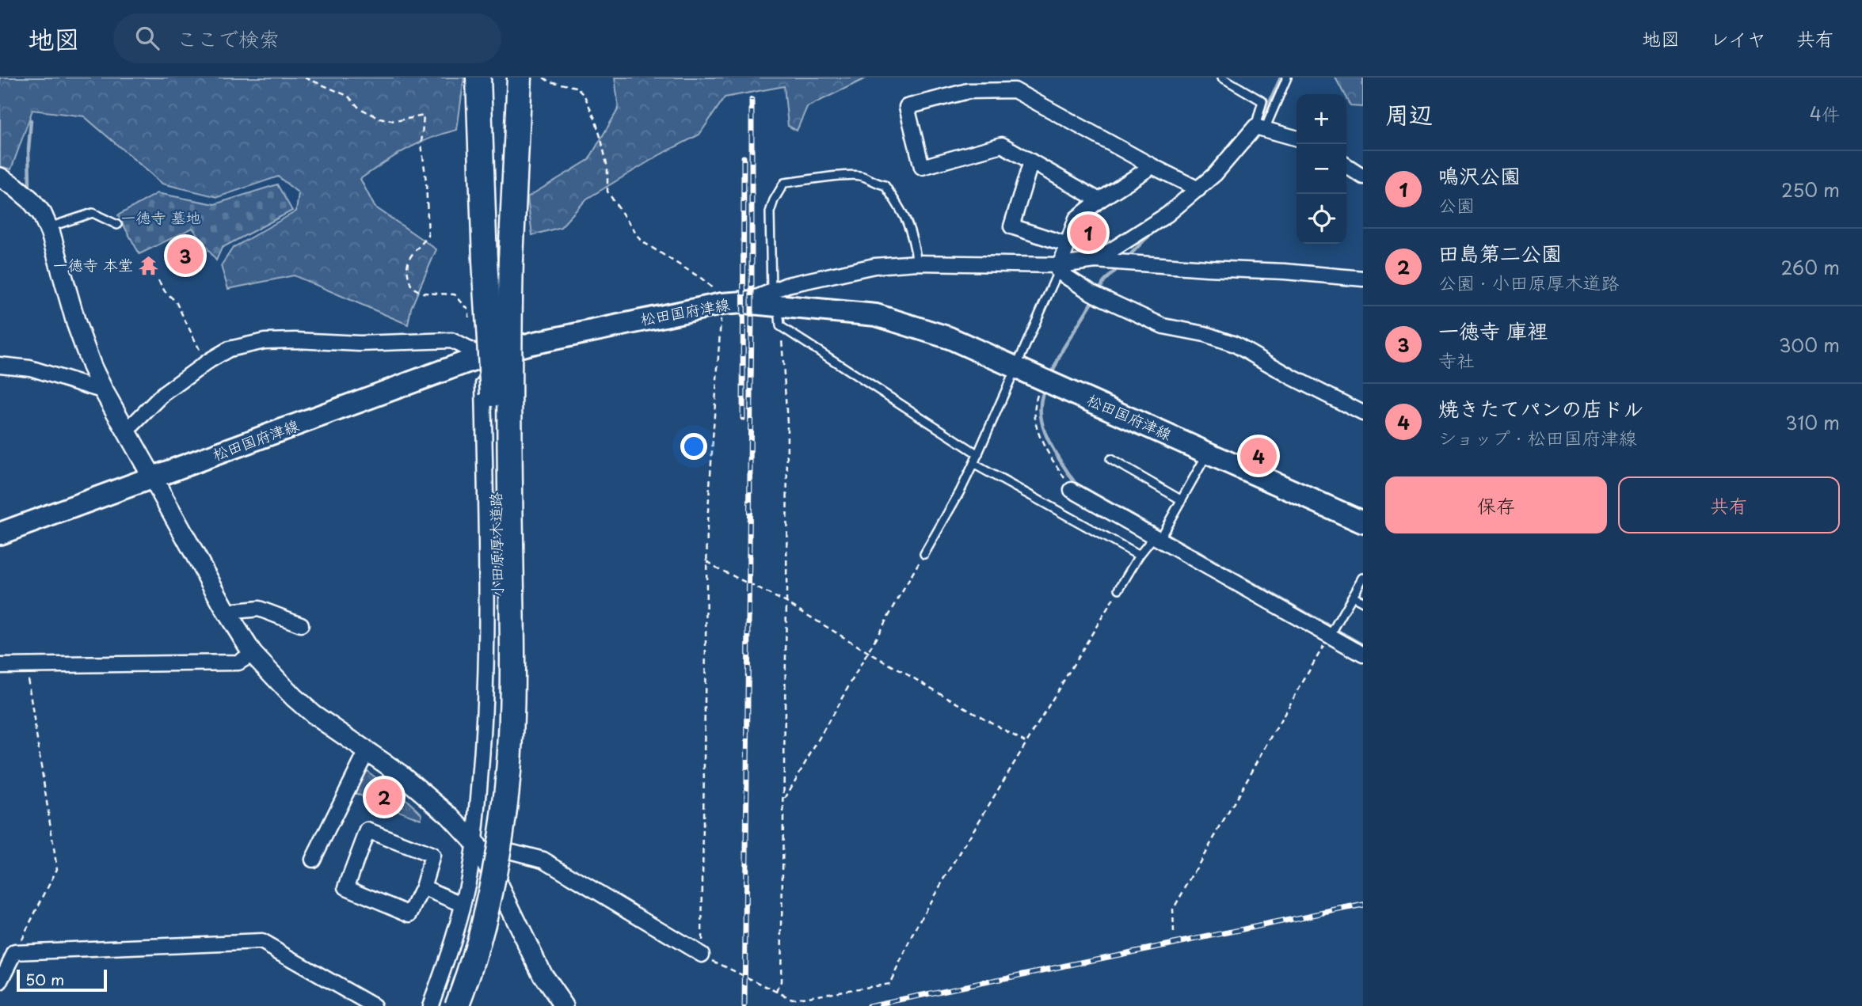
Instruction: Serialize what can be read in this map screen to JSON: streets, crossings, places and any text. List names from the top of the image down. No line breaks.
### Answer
{"streets":{"highway":["小田原厚木道路"],"main road":["松田国府津線"]},"parks":["一徳寺 墓地"],"places":{"temple":["一徳寺 本堂"]},"scale_bar":"50 m","page":{"header":"地図","search":"ここで検索","nav":["地図","レイヤ","共有"],"heading":["周辺","4件"],"map_buttons":["+","−"],"list":[{"mark":"1","name":"鳴沢公園","note":"公園","value":"250 m"},{"mark":"2","name":"田島第二公園","note":"公園 · 小田原厚木道路","value":"260 m"},{"mark":"3","name":"一徳寺 庫裡","note":"寺社","value":"300 m"},{"mark":"4","name":"焼きたてパンの店ドル","note":"ショップ · 松田国府津線","value":"310 m"}],"pins":["1","3","4","2"],"buttons":["保存","共有"],"scale":"50 m"}}
